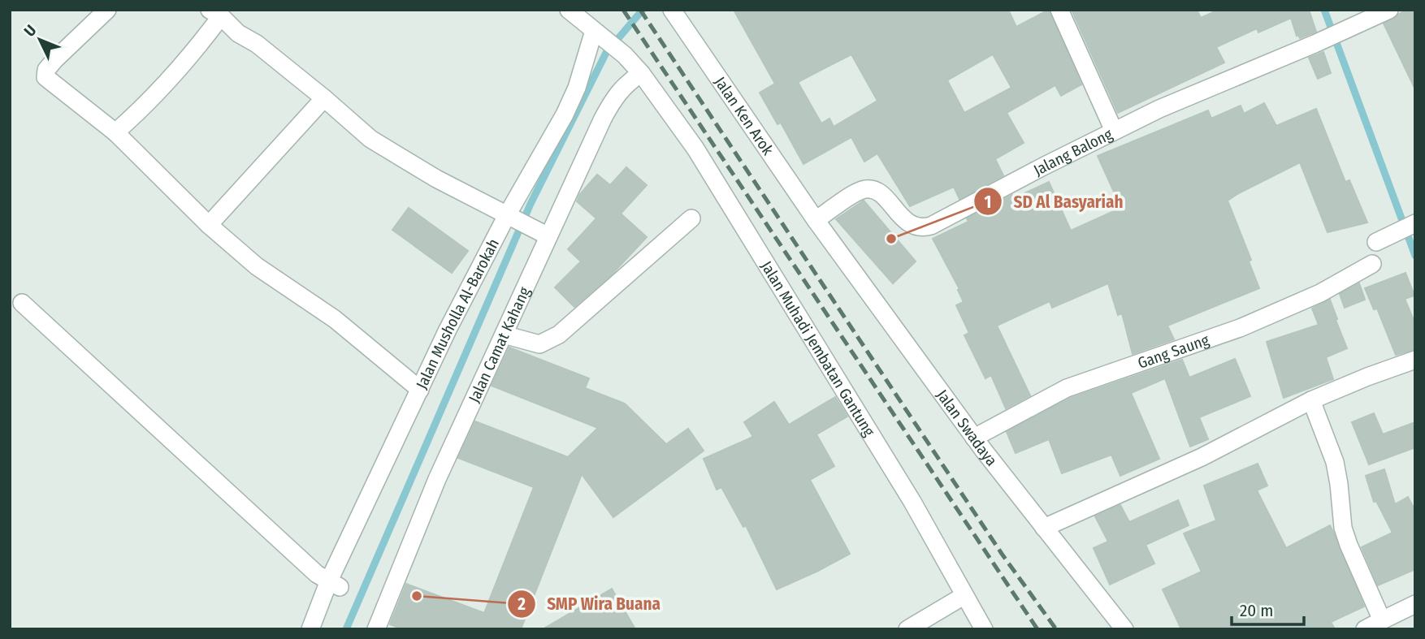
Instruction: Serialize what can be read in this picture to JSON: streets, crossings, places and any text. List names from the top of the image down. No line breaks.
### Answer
{"streets":{"street":["Jalan Ken Arok","Jalang Balong","Jalan Musholla Al-Barokah","Jalan Camat Kahang","Jalan Muhadi Jembatan Gantung","Gang Saung","Jalan Swadaya"]},"crossings":[["Jalan Ken Arok","Jalang Balong"],["Jalan Ken Arok","Jalan Swadaya"],["Jalang Balong","Jalan Swadaya"],["Jalan Musholla Al-Barokah","Jalan Muhadi Jembatan Gantung"],["Jalan Camat Kahang","Jalan Muhadi Jembatan Gantung"],["Gang Saung","Jalan Swadaya"]],"places":["SD Al Basyariah","SMP Wira Buana"],"scale_bar":"20 m","north":"top left"}
